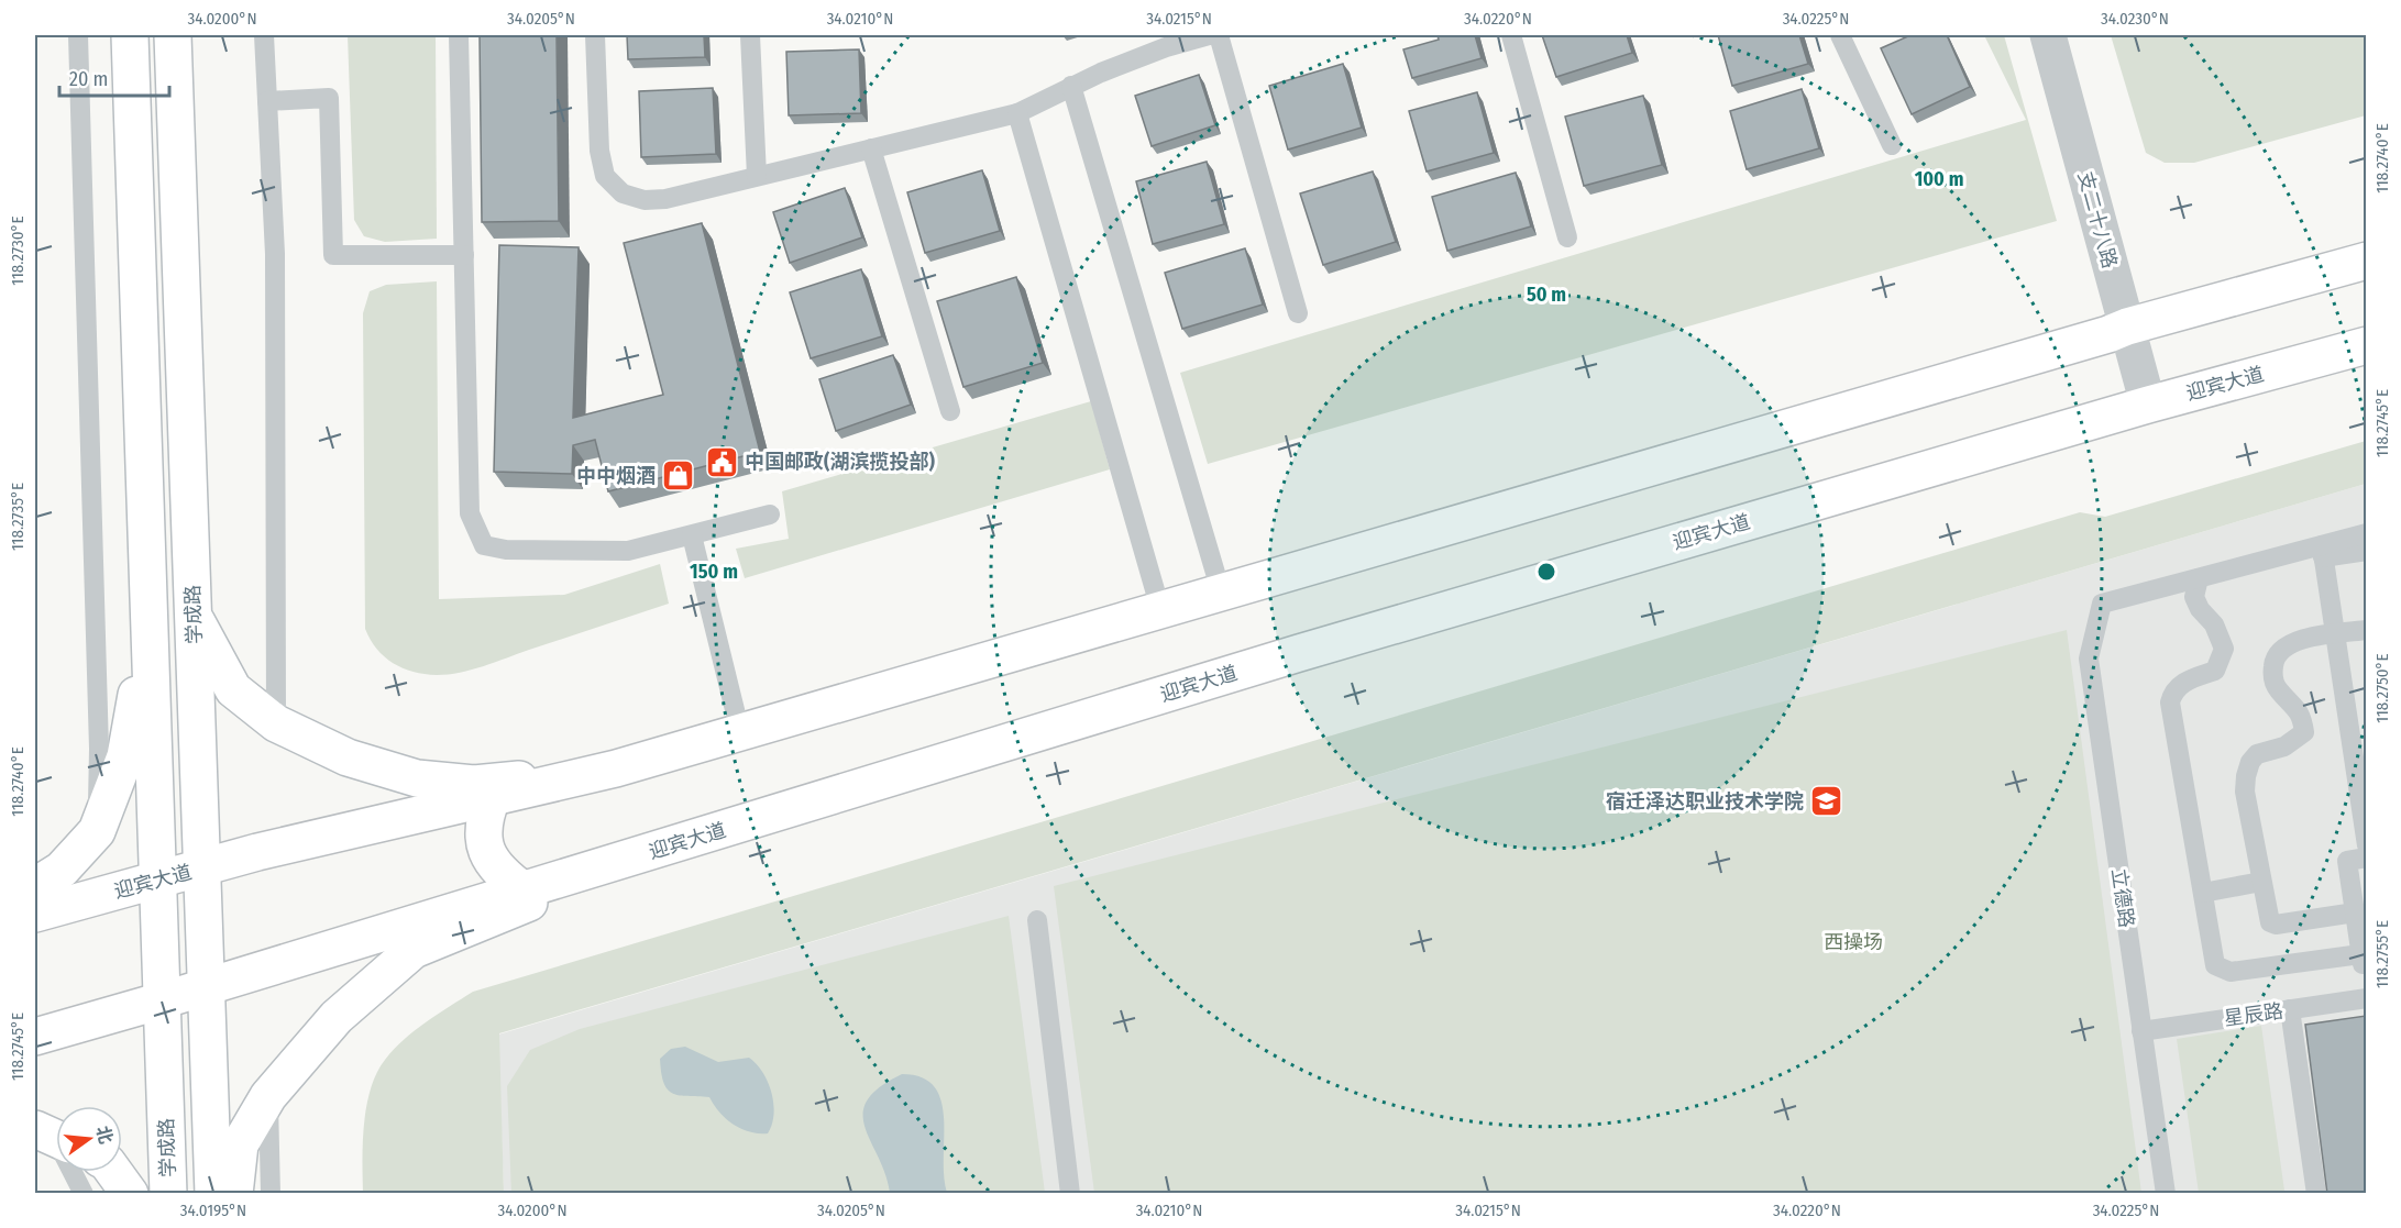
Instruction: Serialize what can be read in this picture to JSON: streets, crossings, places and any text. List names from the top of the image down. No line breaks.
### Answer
{"streets":{"main road":["迎宾大道","学成路"],"street":["支二十八路"],"lane":["立德路","星辰路"]},"crossings":[["支二十八路","迎宾大道"],["迎宾大道","学成路"],["立德路","星辰路"]],"parks":["西操场"],"places":{"public building":["中国邮政(湖滨揽投部)"],"shop":["中中烟酒"],"school or university":["宿迁泽达职业技术学院"]},"scale_bar":"20 m","north":"right","coordinates":["34.0200°N","34.0205°N","34.0210°N","34.0215°N","34.0220°N","34.0225°N","34.0230°N","118.2740°E","118.2730°E","118.2745°E","118.2735°E","118.2750°E","118.2755°E","34.0195°N"],"rings":["100 m","50 m","150 m"]}
